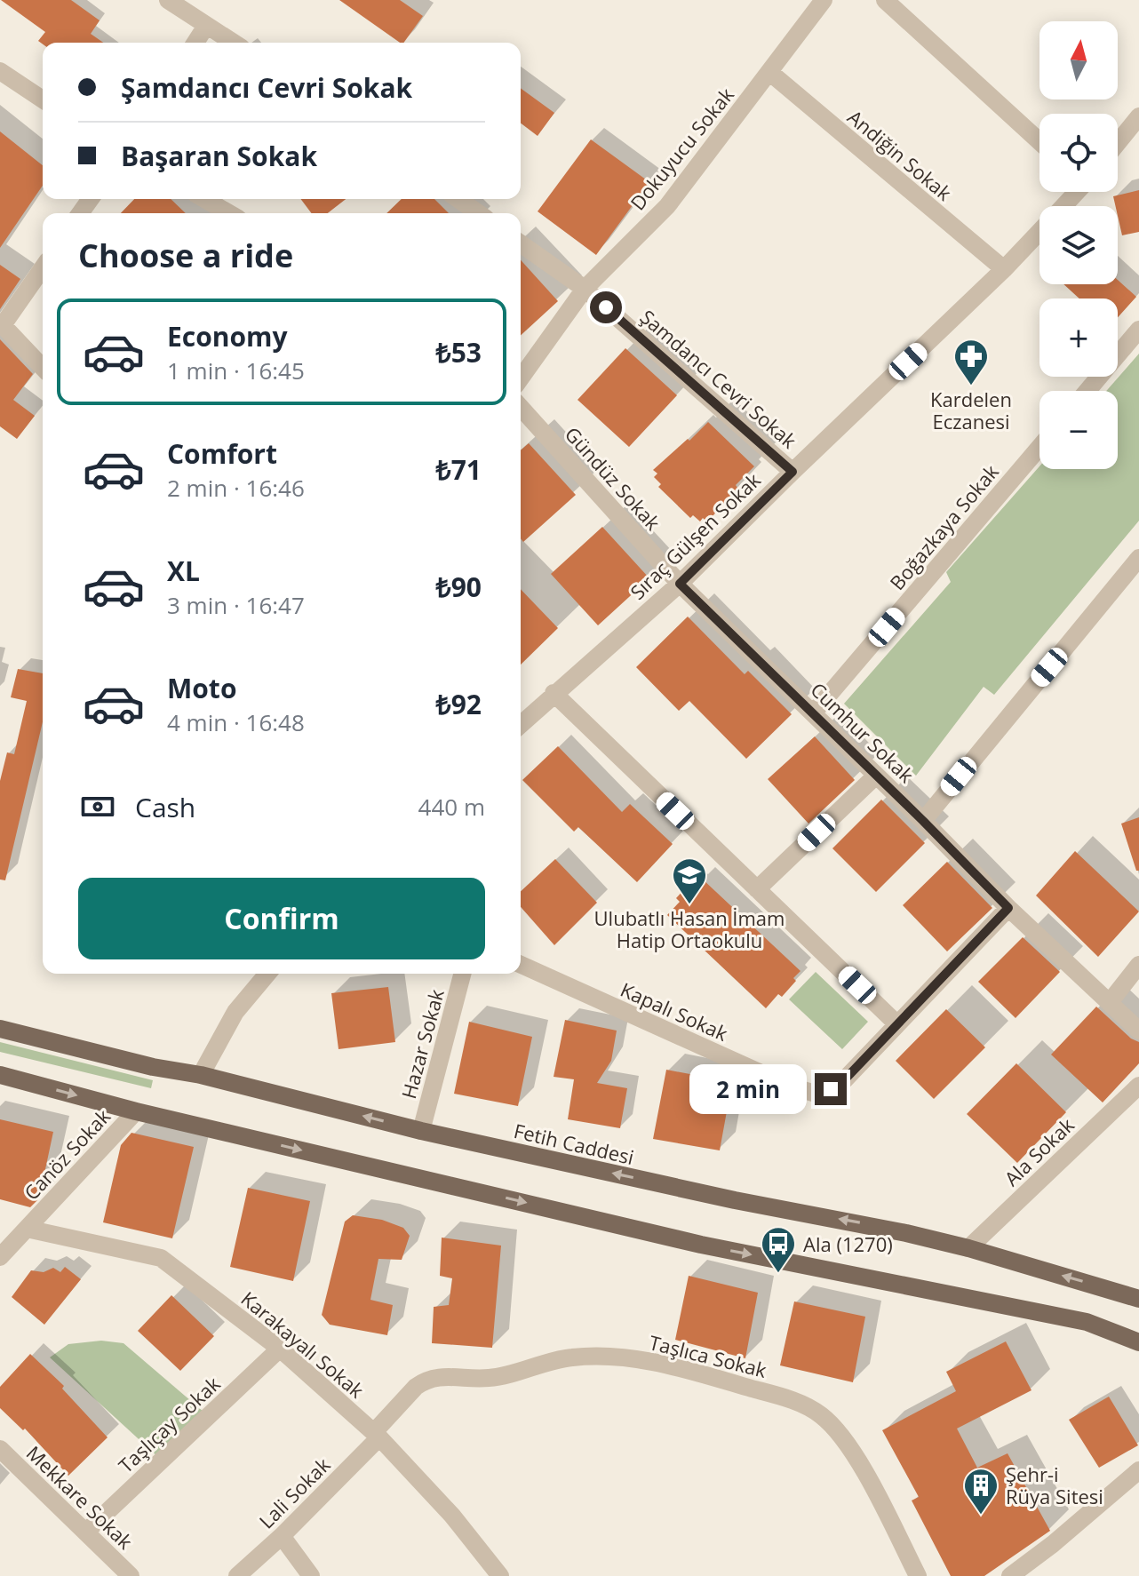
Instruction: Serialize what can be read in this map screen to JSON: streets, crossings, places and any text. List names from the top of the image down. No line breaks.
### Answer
{"streets":{"main road":["Fetih Caddesi"],"street":["Dokuyucu Sokak","Andiğin Sokak","Şamdancı Cevri Sokak","Gündüz Sokak","Boğazkaya Sokak","Sıraç Gülşen Sokak","Cumhur Sokak","Kapalı Sokak","Hazar Sokak","Ala Sokak","Canöz Sokak","Karakayalı Sokak","Taşlıca Sokak","Taşlıçay Sokak","Lali Sokak","Mekkare Sokak"]},"crossings":[["Dokuyucu Sokak","Andiğin Sokak"],["Dokuyucu Sokak","Şamdancı Cevri Sokak"],["Andiğin Sokak","Sıraç Gülşen Sokak"],["Şamdancı Cevri Sokak","Sıraç Gülşen Sokak"],["Gündüz Sokak","Sıraç Gülşen Sokak"],["Gündüz Sokak","Cumhur Sokak"],["Boğazkaya Sokak","Cumhur Sokak"],["Sıraç Gülşen Sokak","Cumhur Sokak"],["Hazar Sokak","Fetih Caddesi"],["Fetih Caddesi","Ala Sokak"],["Canöz Sokak","Karakayalı Sokak"],["Karakayalı Sokak","Taşlıca Sokak"],["Karakayalı Sokak","Taşlıçay Sokak"],["Karakayalı Sokak","Lali Sokak"],["Taşlıca Sokak","Lali Sokak"],["Taşlıçay Sokak","Mekkare Sokak"]],"places":{"pharmacy":["Kardelen Eczanesi"],"school or university":["Ulubatlı Hasan İmam Hatip Ortaokulu"],"bus stop":["Ala (1270)"],"building":["Şehr-i Rüya Sitesi"]},"north":"top","page":{"map_buttons":["+","−"],"banner":["Şamdancı Cevri Sokak","Başaran Sokak"],"heading":"Choose a ride","list":[{"name":"Economy","note":"1 min · 16:45","value":"₺53"},{"name":"Comfort","note":"2 min · 16:46","value":"₺71"},{"name":"XL","note":"3 min · 16:47","value":"₺90"},{"name":"Moto","note":"4 min · 16:48","value":"₺92"}],"pay":["Cash","440 m"],"buttons":"Confirm","bubble":"2 min"}}
